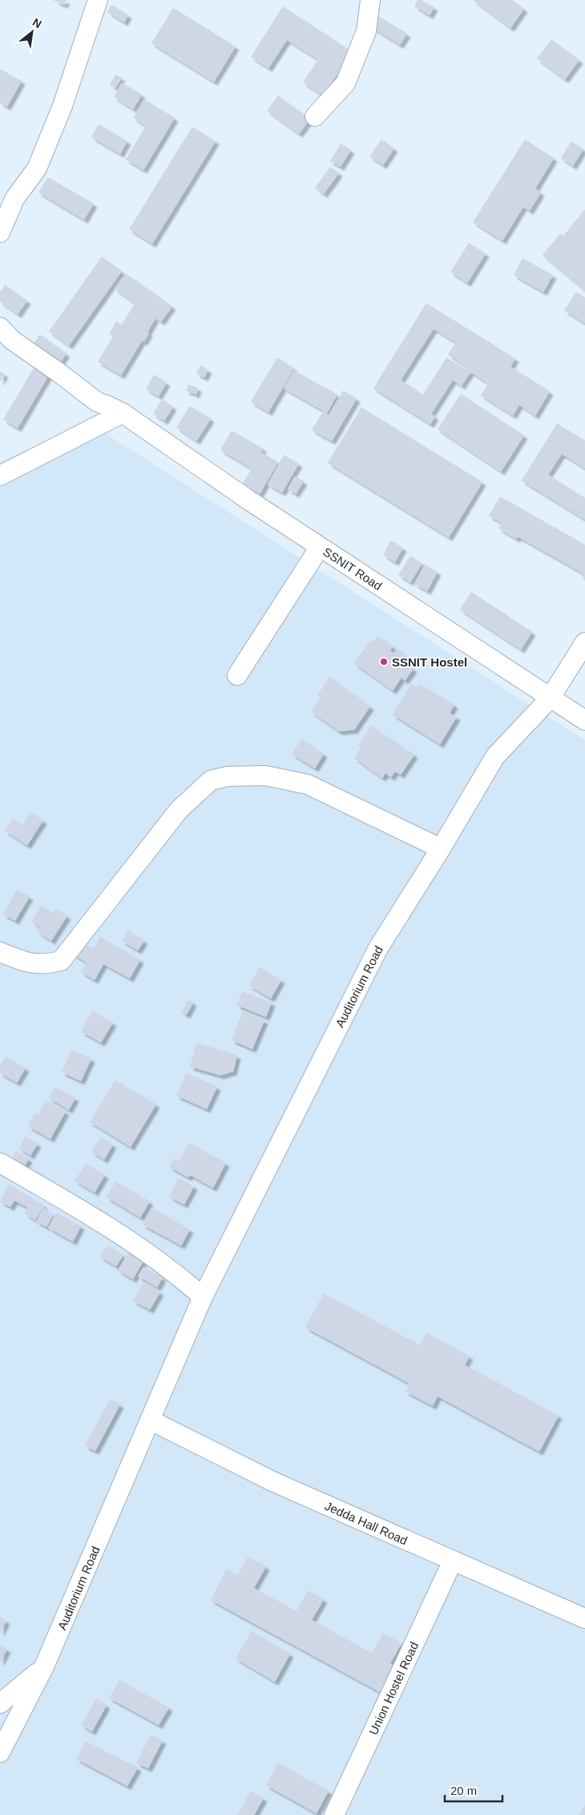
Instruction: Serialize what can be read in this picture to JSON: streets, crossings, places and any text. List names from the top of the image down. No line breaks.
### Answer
{"streets":{"street":["SSNIT Road","Auditorium Road","Jedda Hall Road","Union Hostel Road"]},"crossings":[["SSNIT Road","Auditorium Road"],["Auditorium Road","Jedda Hall Road"],["Jedda Hall Road","Union Hostel Road"]],"places":["SSNIT Hostel"],"scale_bar":"20 m","north":"top right"}
